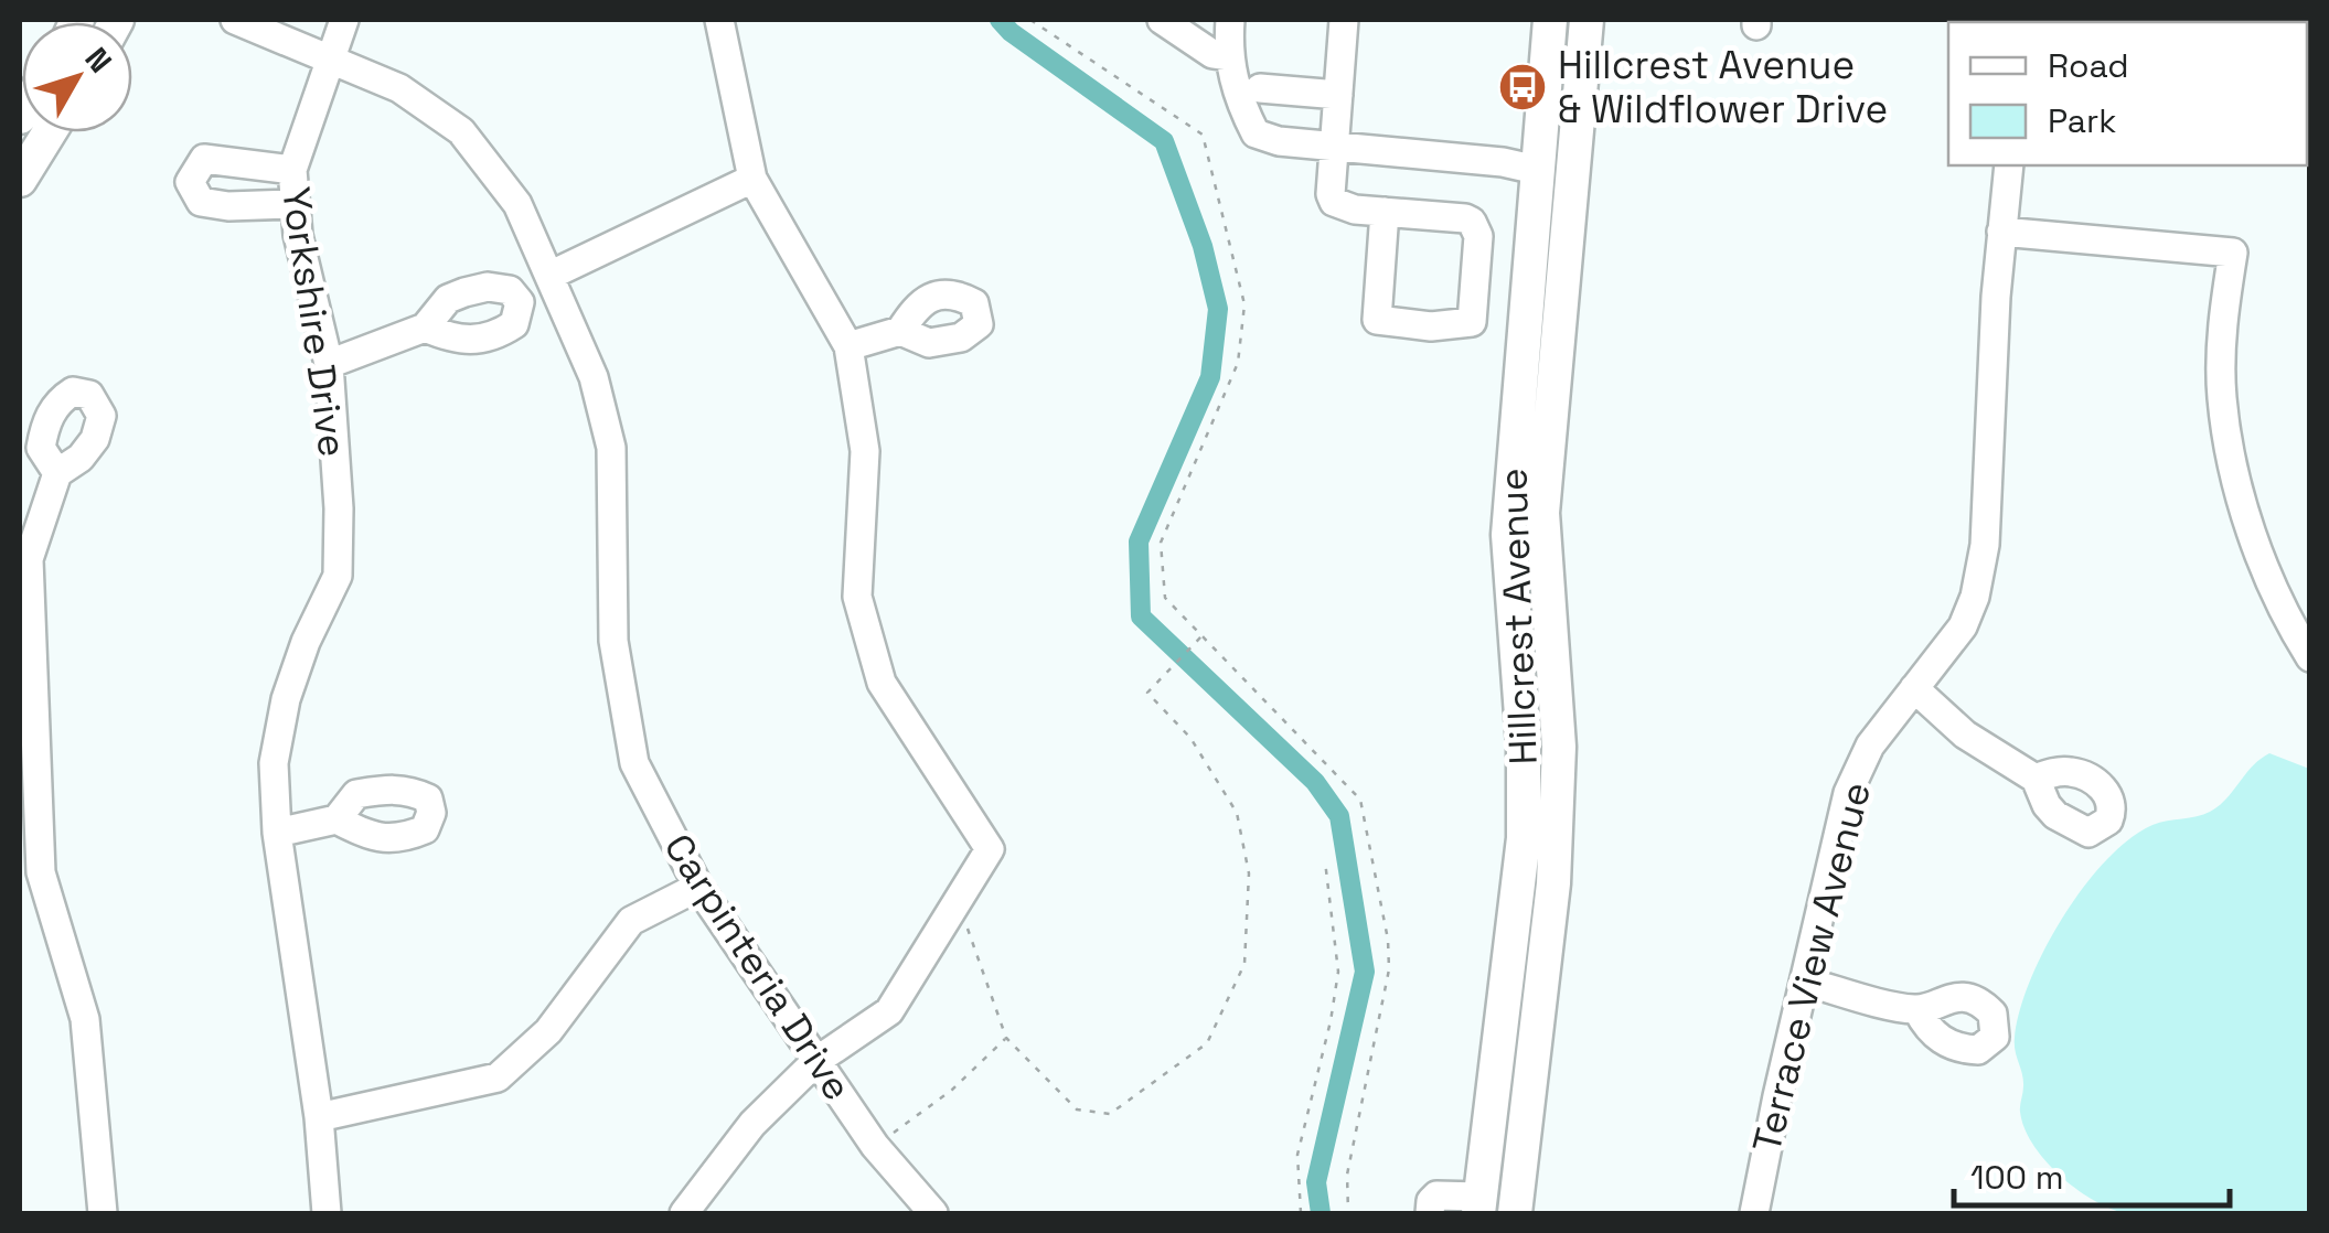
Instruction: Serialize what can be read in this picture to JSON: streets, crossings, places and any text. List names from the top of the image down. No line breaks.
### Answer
{"streets":{"main road":["Hillcrest Avenue"],"street":["Yorkshire Drive","Carpinteria Drive","Terrace View Avenue"]},"crossings":[["Yorkshire Drive","Carpinteria Drive"]],"places":{"bus stop":["Hillcrest Avenue & Wildflower Drive"]},"legend":["Road","Park"],"scale_bar":"100 m","north":"top right"}
